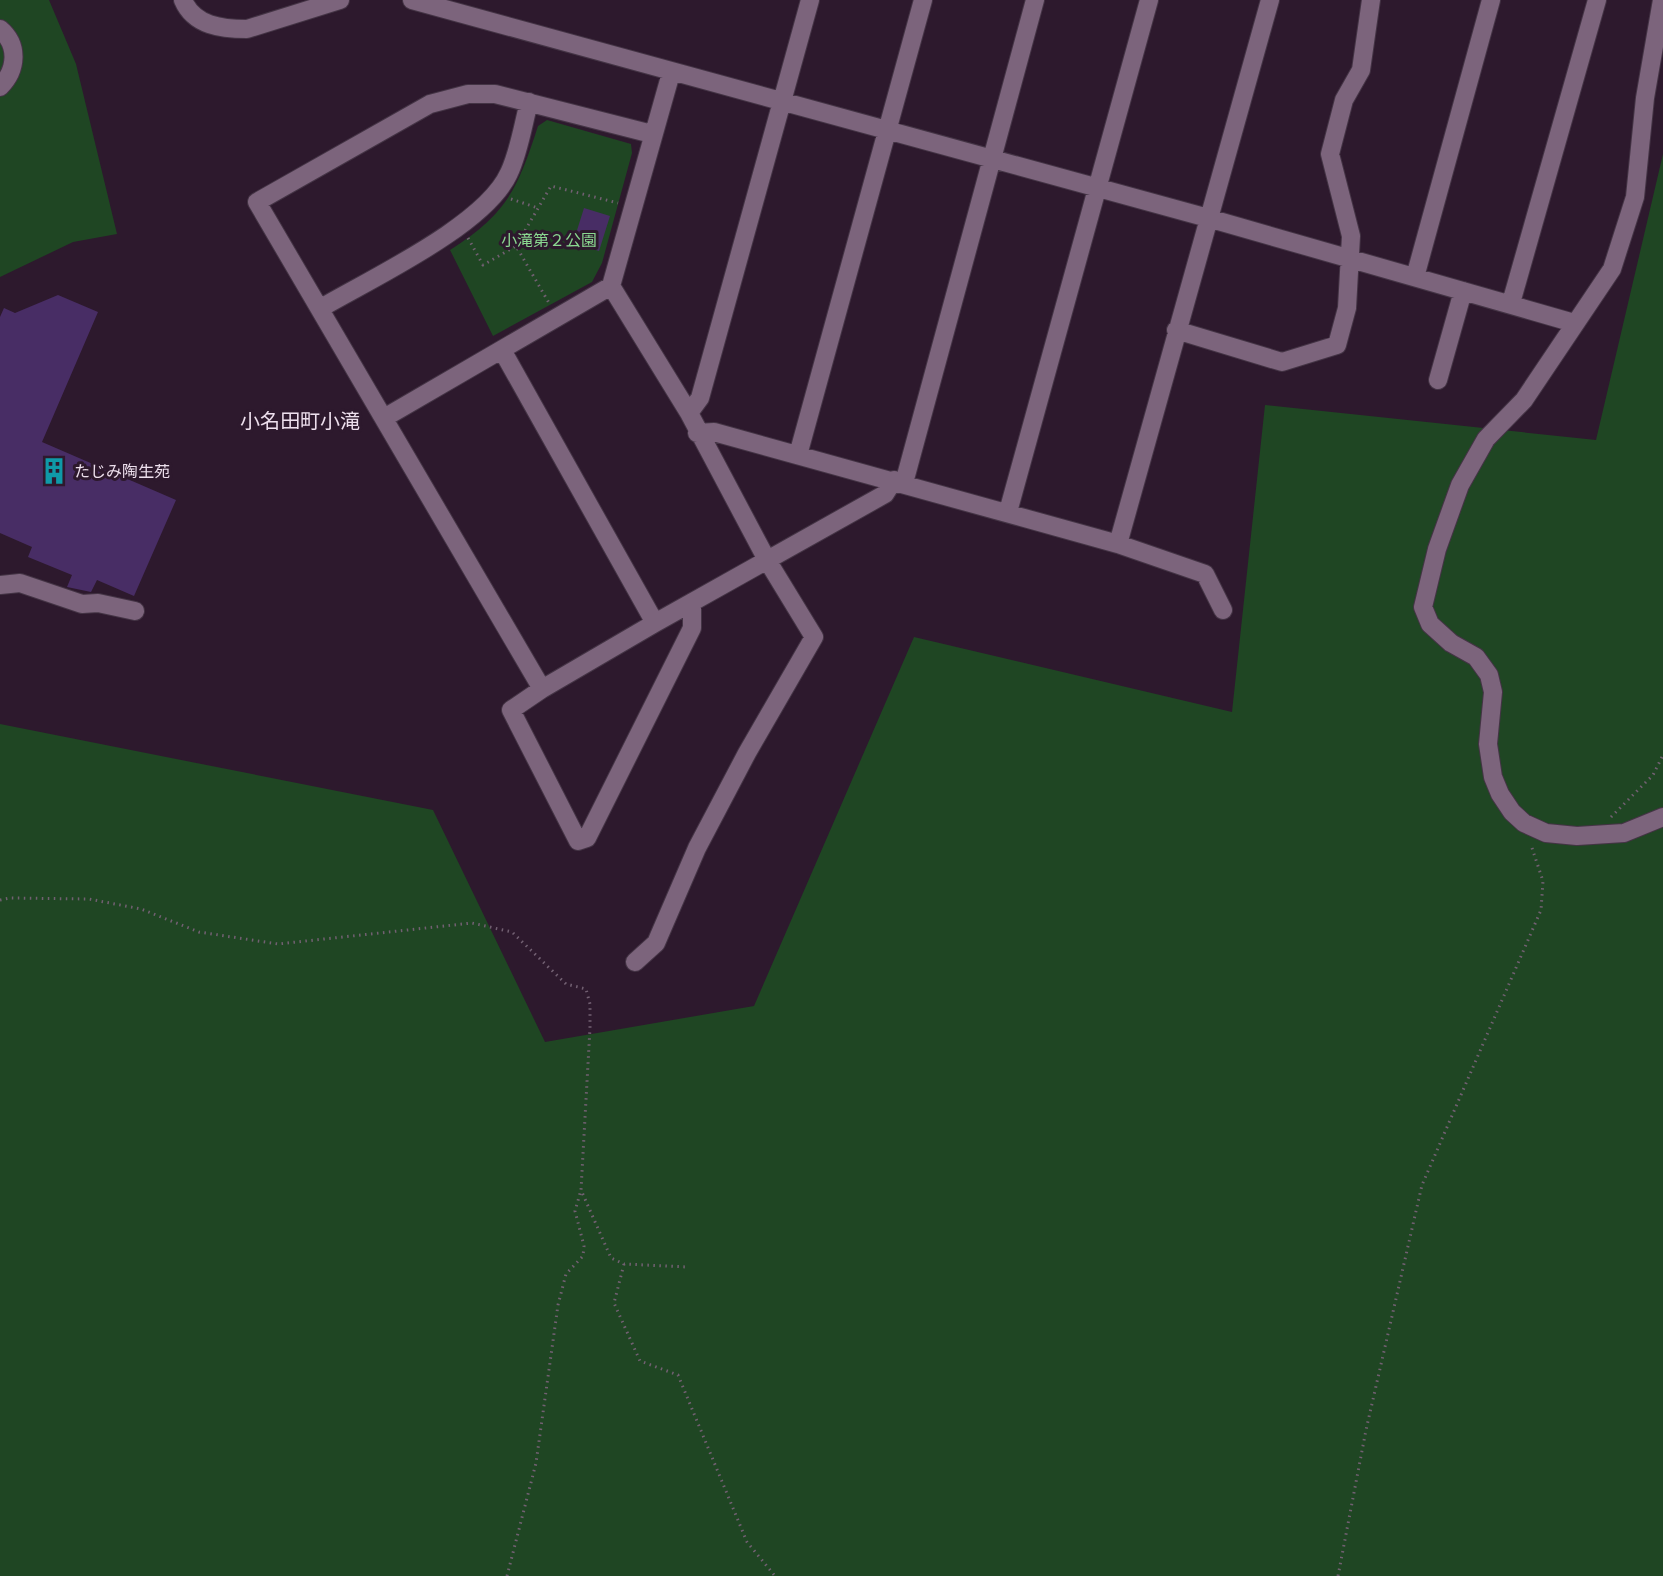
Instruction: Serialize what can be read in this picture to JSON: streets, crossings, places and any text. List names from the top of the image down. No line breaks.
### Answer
{"districts":["小名田町小滝"],"parks":["小滝第２公園"],"places":{"building":["たじみ陶生苑"]}}
